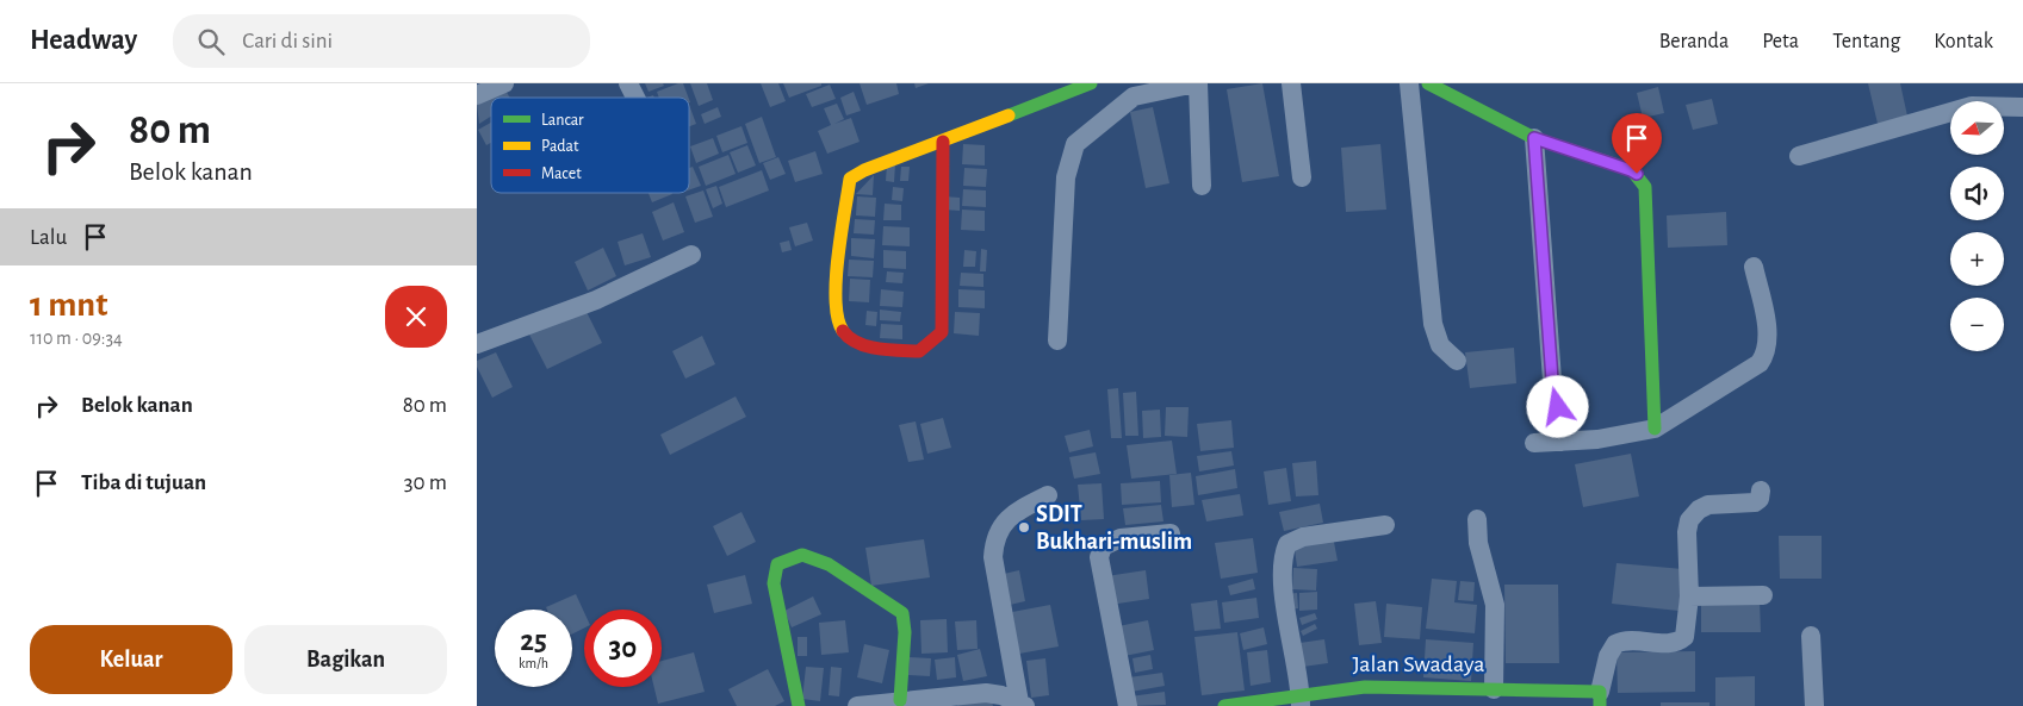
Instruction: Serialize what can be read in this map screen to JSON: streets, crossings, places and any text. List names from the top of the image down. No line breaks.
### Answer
{"streets":{"street":["Jalan Swadaya"]},"places":["SDIT Bukhari-muslim"],"legend":["Lancar","Padat","Macet"],"north":"left","page":{"header":"Headway","search":"Cari di sini","nav":["Beranda","Peta","Tentang","Kontak"],"turn":["80 m","Belok kanan"],"map_buttons":["+","−"],"then":"Lalu","heading":["1 mnt","110 m · 09:34"],"list":[{"name":"Belok kanan","value":"80 m"},{"name":"Tiba di tujuan","value":"30 m"}],"speed":"25 km/h","limit":"30","buttons":["Keluar","Bagikan"]}}
